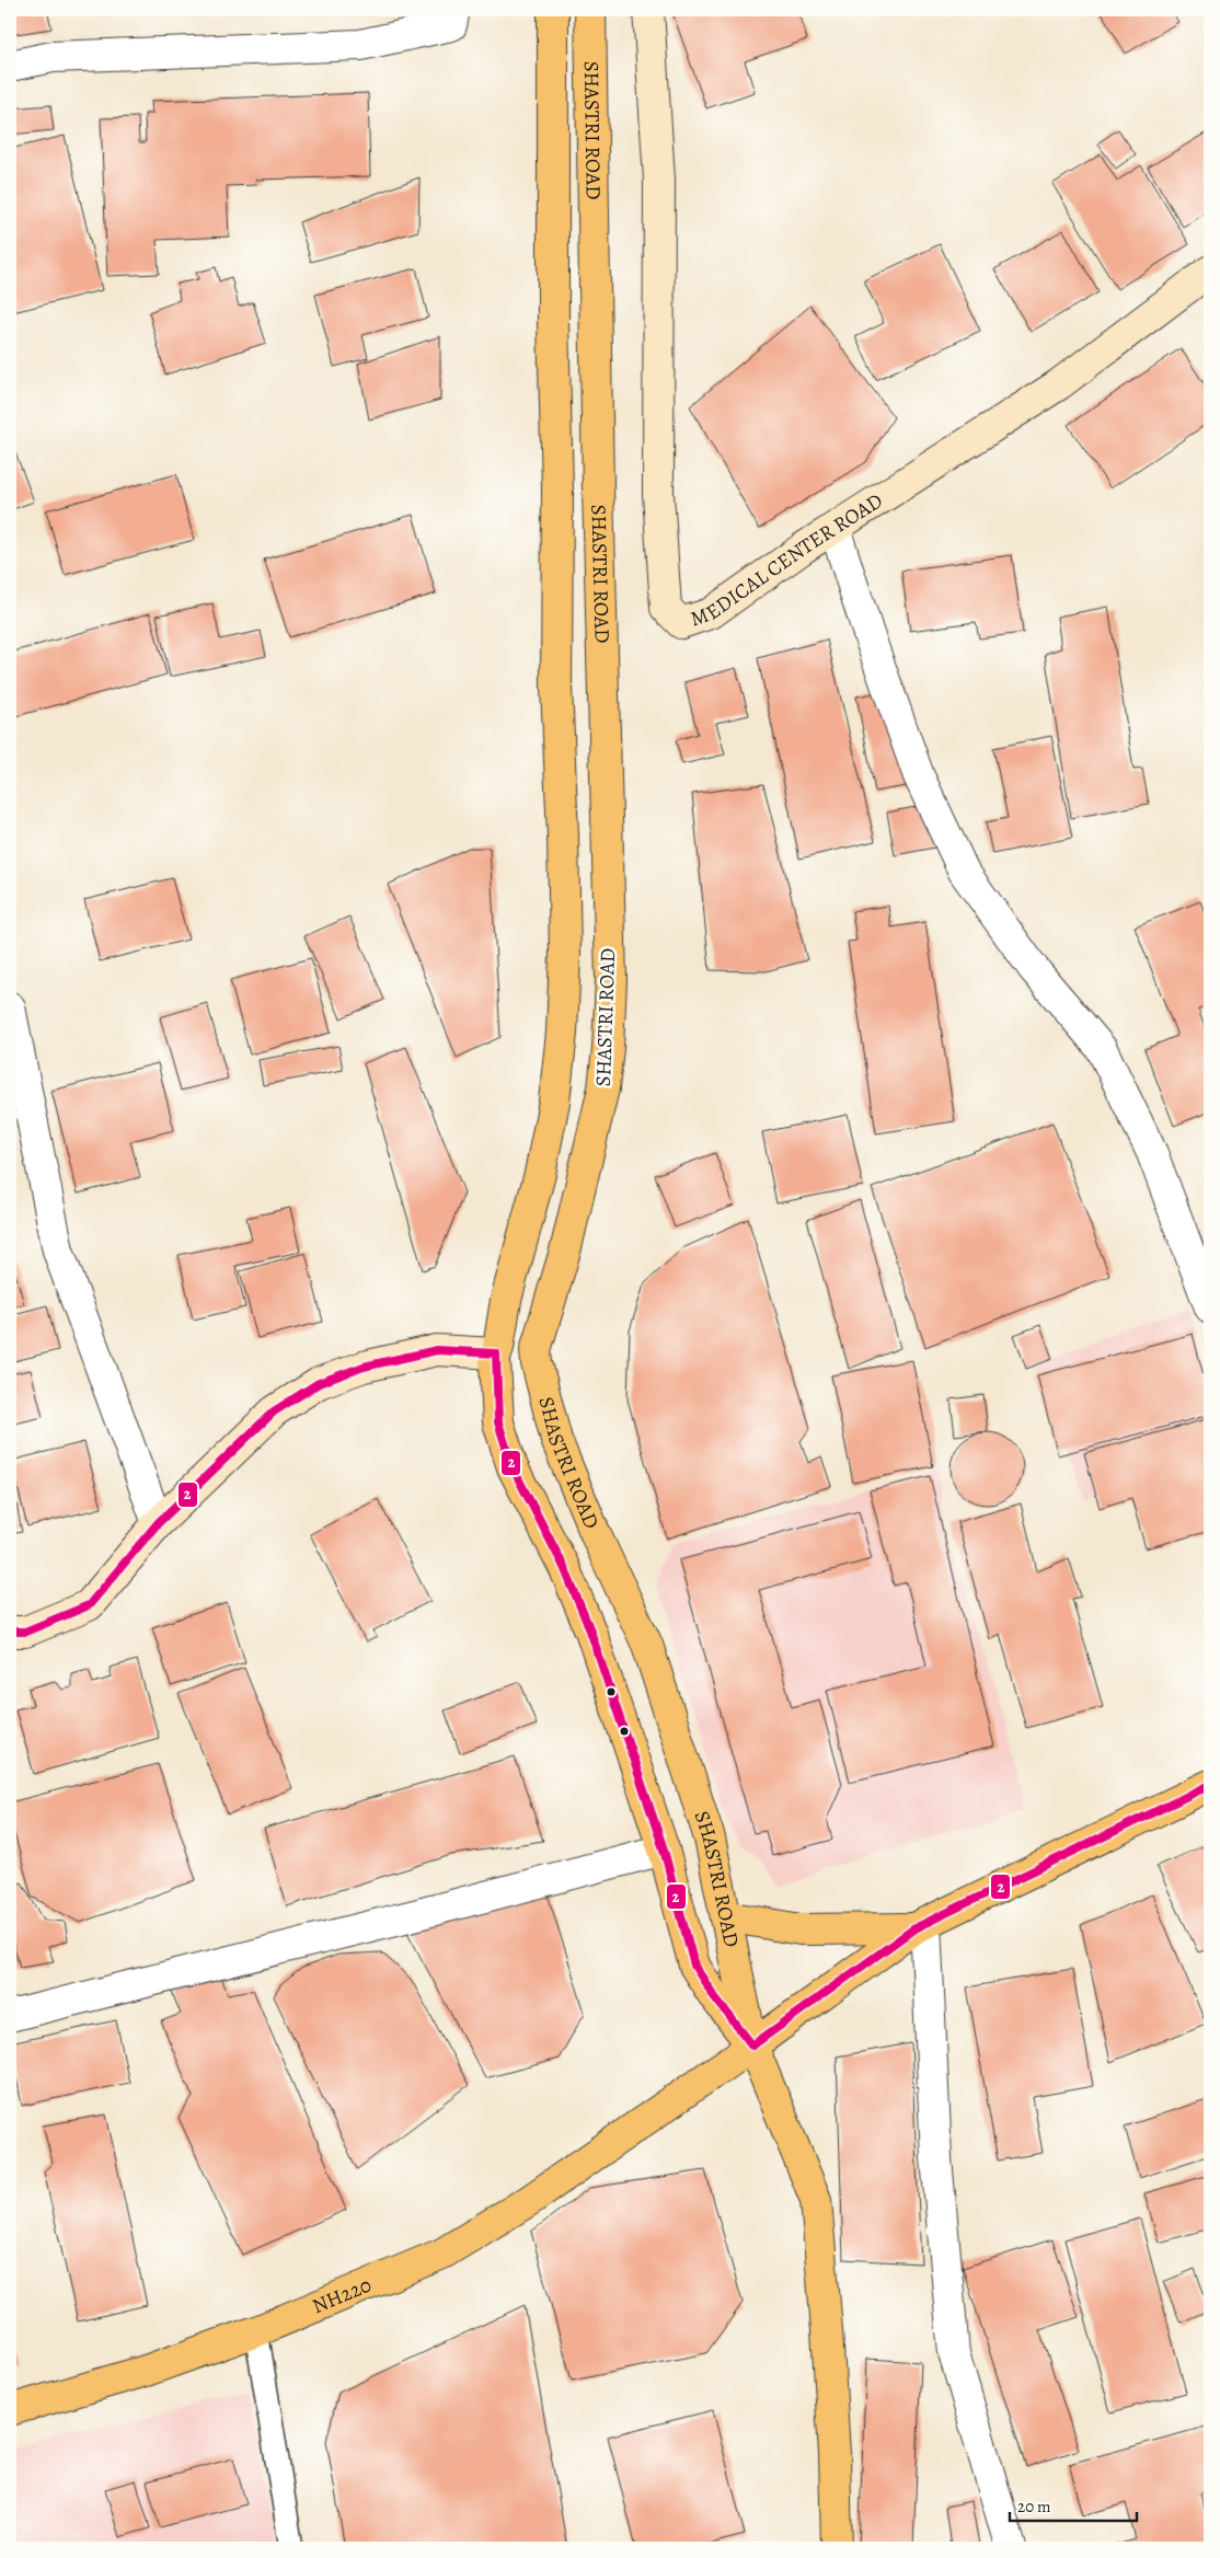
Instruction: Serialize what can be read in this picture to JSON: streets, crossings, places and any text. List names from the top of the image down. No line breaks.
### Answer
{"streets":{"main road":["SHASTRI ROAD","NH220"],"street":["MEDICAL CENTER ROAD"]},"crossings":[["SHASTRI ROAD","NH220"]],"lines":["transit line 2"],"scale_bar":"20 m"}
